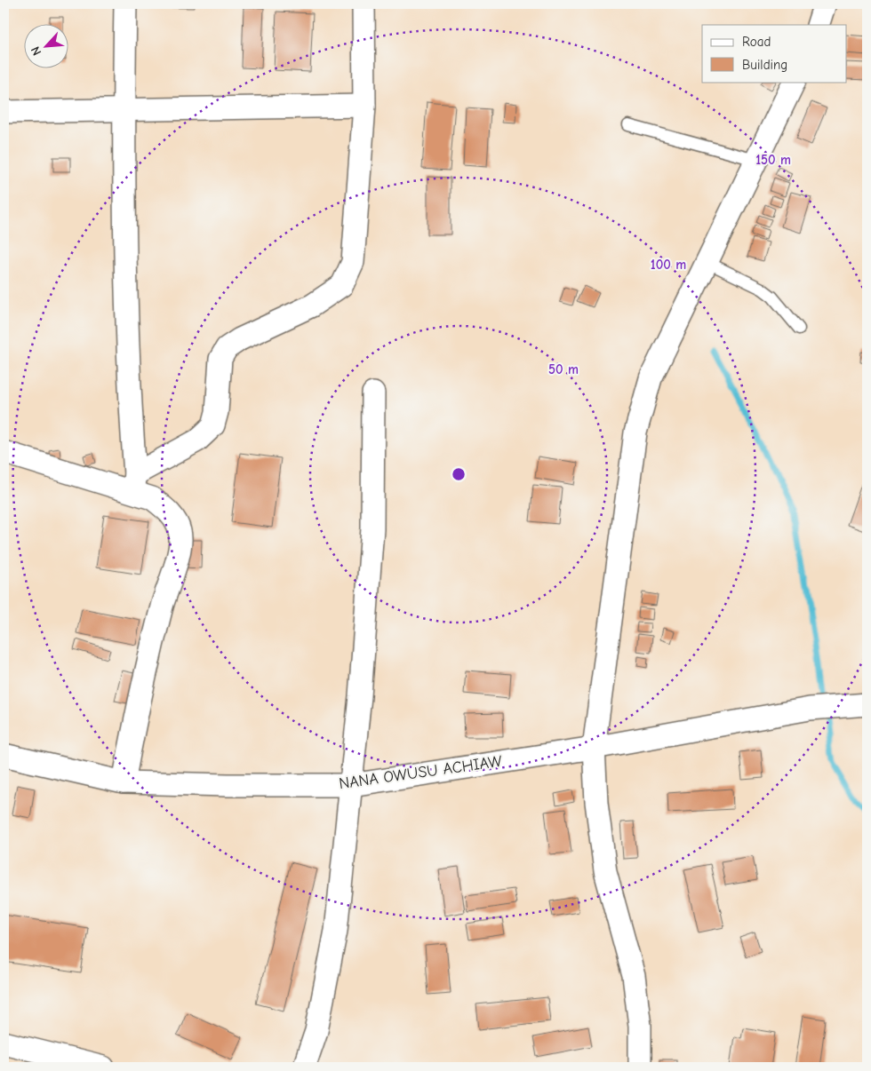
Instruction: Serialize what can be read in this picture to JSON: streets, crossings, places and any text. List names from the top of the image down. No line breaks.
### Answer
{"streets":{"street":["NANA OWUSU ACHIAW"]},"legend":["Road","Building"],"north":"bottom left","rings":["150 m","100 m","50 m"]}
